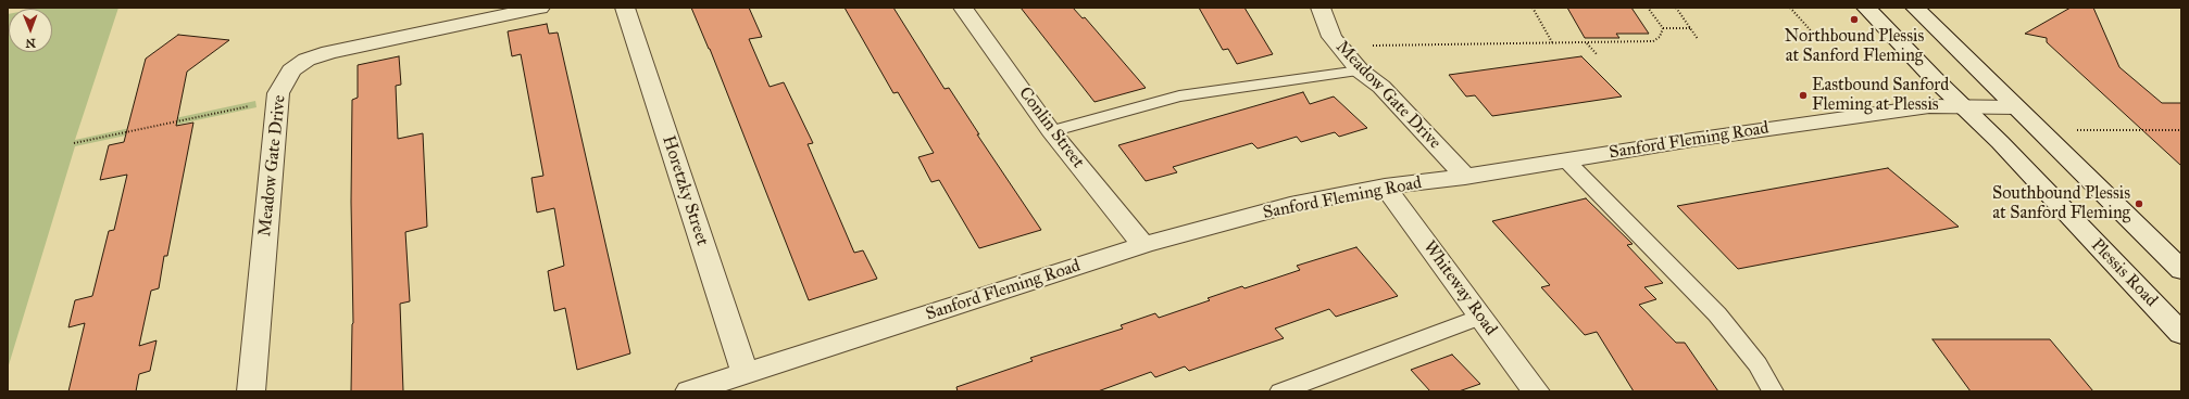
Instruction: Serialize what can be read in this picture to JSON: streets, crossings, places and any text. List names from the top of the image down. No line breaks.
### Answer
{"streets":{"street":["Meadow Gate Drive","Conlin Street","Sanford Fleming Road","Horetzky Street","Plessis Road","Whiteway Road"]},"crossings":[["Meadow Gate Drive","Sanford Fleming Road"],["Conlin Street","Sanford Fleming Road"],["Sanford Fleming Road","Horetzky Street"],["Sanford Fleming Road","Plessis Road"],["Sanford Fleming Road","Whiteway Road"]],"places":["Northbound Plessis at Sanford Fleming","Eastbound Sanford Fleming at Plessis","Southbound Plessis at Sanford Fleming"],"north":"bottom"}
